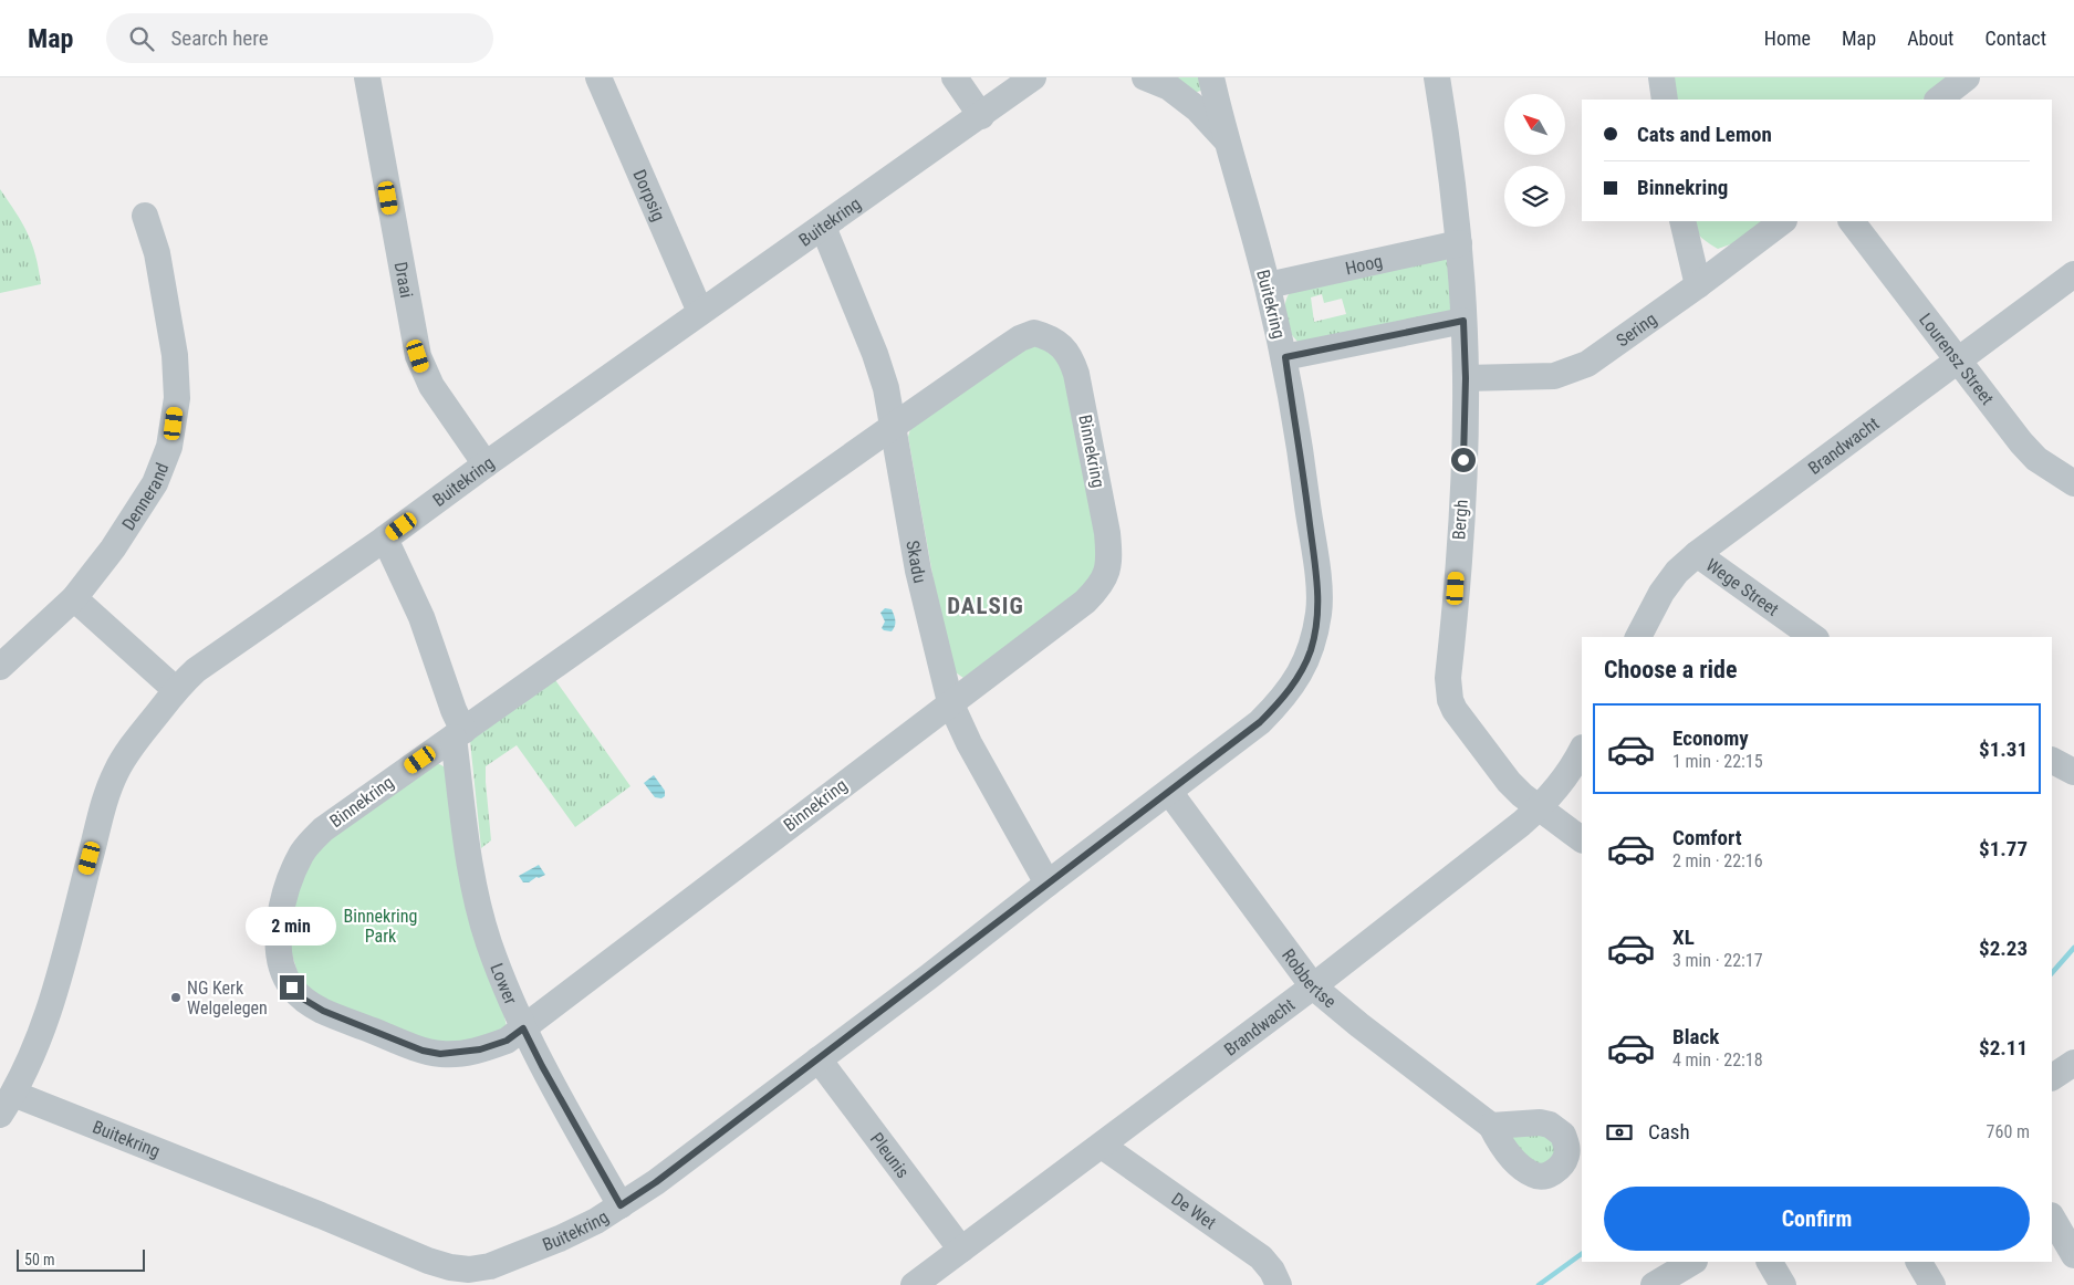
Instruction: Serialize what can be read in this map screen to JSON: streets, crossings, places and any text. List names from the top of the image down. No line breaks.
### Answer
{"streets":{"street":["Dorpsig","Buitekring","Hoog","Draai","Sering","Lourensz Street","Brandwacht","Binnekring","Dennerand","Bergh","Skadu","Wege Street","Robbertse","Lower","Pleunis","De Wet"]},"crossings":[["Dorpsig","Buitekring"],["Buitekring","Hoog"],["Buitekring","Draai"],["Buitekring","Skadu"],["Buitekring","Robbertse"],["Buitekring","Lower"],["Buitekring","Pleunis"],["Hoog","Bergh"],["Sering","Bergh"],["Lourensz Street","Brandwacht"],["Brandwacht","Bergh"],["Brandwacht","Wege Street"],["Brandwacht","Robbertse"],["Brandwacht","Pleunis"],["Brandwacht","De Wet"],["Binnekring","Skadu"],["Binnekring","Lower"]],"districts":["DALSIG"],"parks":["Binnekring Park"],"places":["NG Kerk Welgelegen"],"scale_bar":"50 m","north":"top left","page":{"header":"Map","search":"Search here","nav":["Home","Map","About","Contact"],"banner":["Cats and Lemon","Binnekring"],"heading":"Choose a ride","list":[{"name":"Economy","note":"1 min · 22:15","value":"$1.31"},{"name":"Comfort","note":"2 min · 22:16","value":"$1.77"},{"name":"XL","note":"3 min · 22:17","value":"$2.23"},{"name":"Black","note":"4 min · 22:18","value":"$2.11"}],"bubble":"2 min","pay":["Cash","760 m"],"buttons":"Confirm","scale":"50 m"}}
